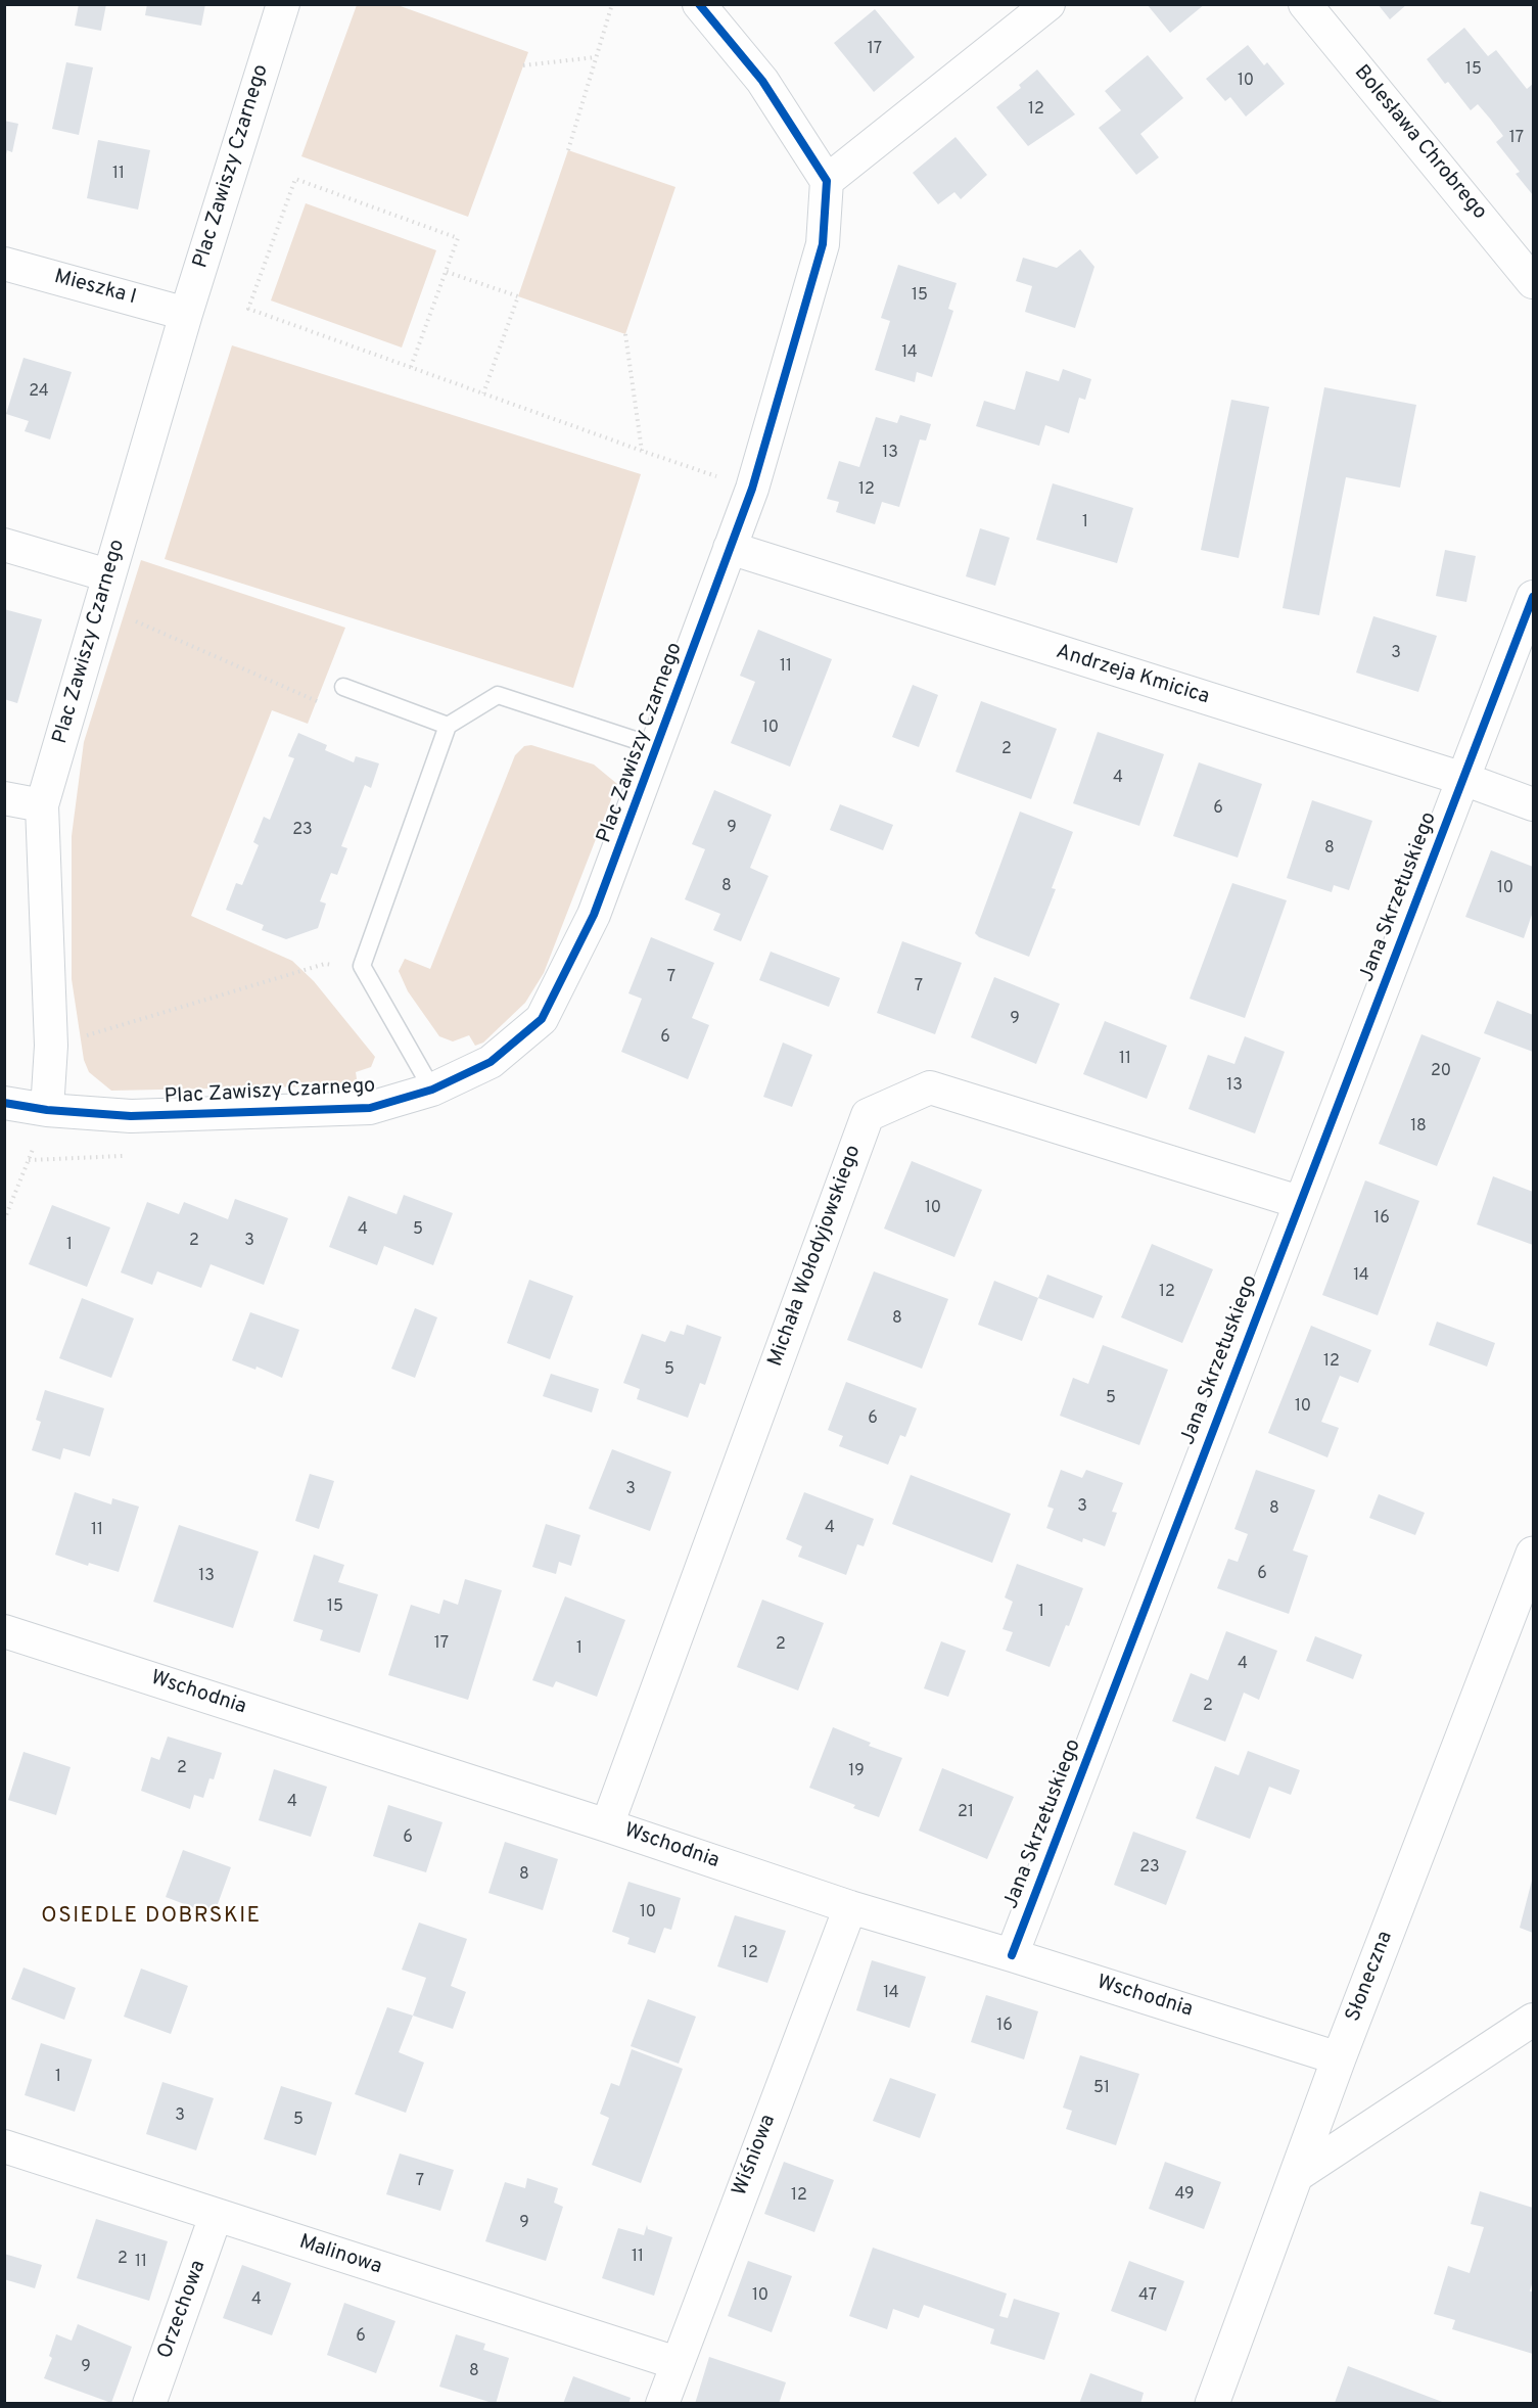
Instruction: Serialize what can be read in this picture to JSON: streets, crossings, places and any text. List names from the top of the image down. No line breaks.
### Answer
{"streets":{"street":["Bolesława Chrobrego","Plac Zawiszy Czarnego","Mieszka I","Andrzeja Kmicica","Jana Skrzetuskiego","Michała Wołodyjowskiego","Wschodnia","Słoneczna","Wiśniowa","Malinowa","Orzechowa"]},"crossings":[["Plac Zawiszy Czarnego","Mieszka I"],["Plac Zawiszy Czarnego","Andrzeja Kmicica"],["Andrzeja Kmicica","Jana Skrzetuskiego"],["Jana Skrzetuskiego","Michała Wołodyjowskiego"],["Jana Skrzetuskiego","Wschodnia"],["Michała Wołodyjowskiego","Wschodnia"],["Wschodnia","Słoneczna"],["Wschodnia","Wiśniowa"],["Wiśniowa","Malinowa"],["Malinowa","Orzechowa"]],"districts":["OSIEDLE DOBRSKIE"],"house_numbers":["17","15","10","12","17","11","15","14","24","13","12","1","3","11","10","2","4","6","9","23","8","8","10","7","7","9","6","11","20","13","18","10","16","4","5","2","3","1","14","12","8","12","5","5","10","6","3","3","8","4","11","6","13","15","1","17","2","1","4","2","2","19","4","21","6","23","8","10","12","14","16","1","51","3","5","7","49","12","9","11","2","11","10","47","4","6","9","8"]}
